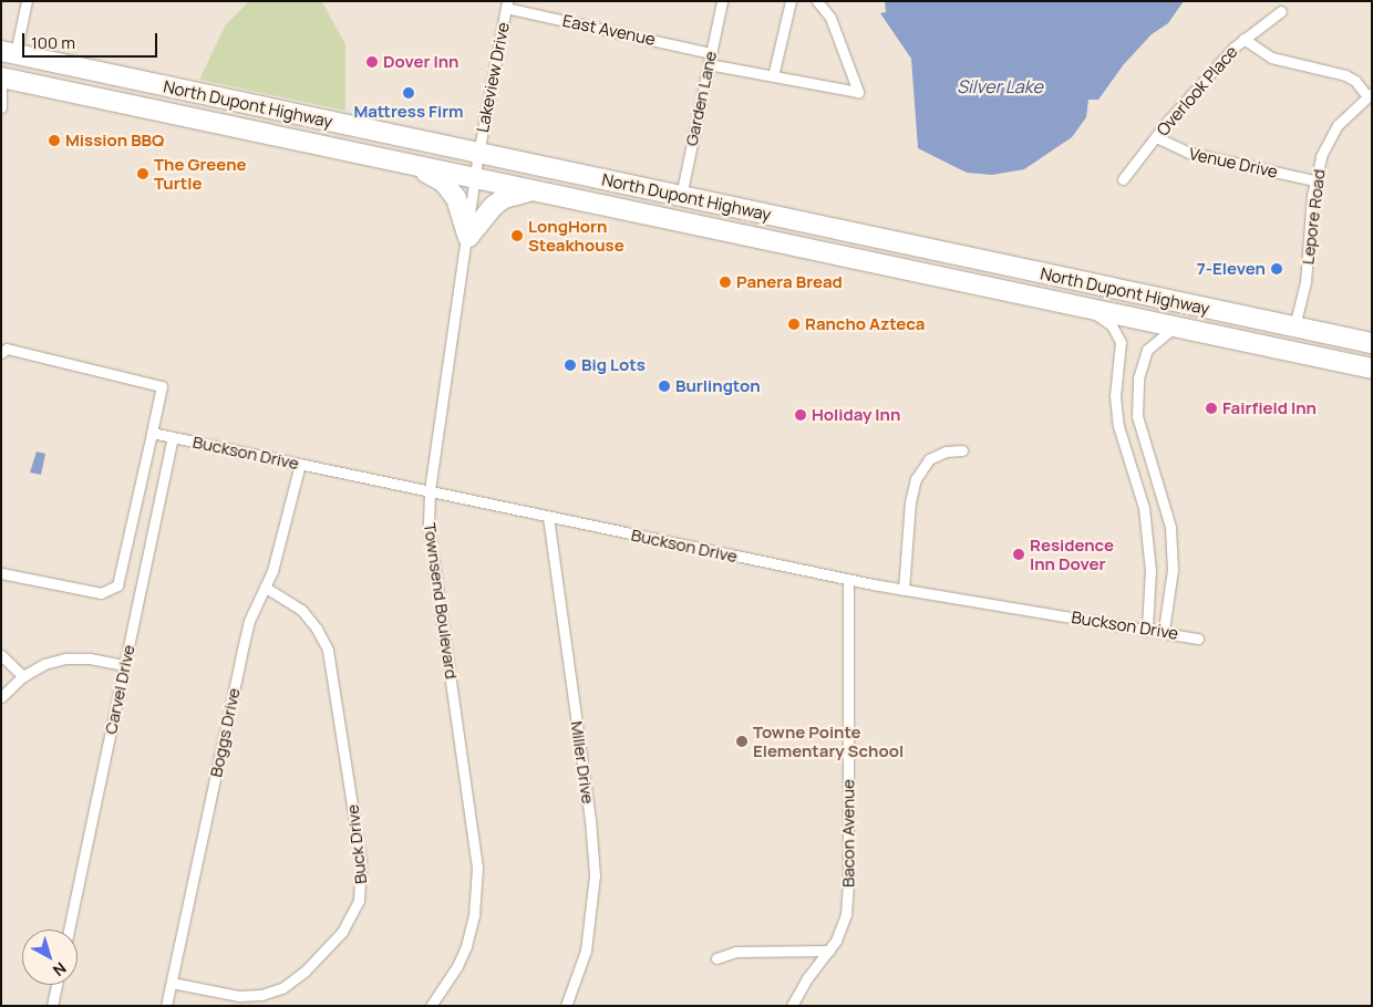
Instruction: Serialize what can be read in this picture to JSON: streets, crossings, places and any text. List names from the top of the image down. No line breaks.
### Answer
{"streets":{"highway":["North Dupont Highway"],"street":["East Avenue","Lakeview Drive","Overlook Place","Garden Lane","Venue Drive","Lepore Road","Buckson Drive","Townsend Boulevard","Carvel Drive","Boggs Drive","Miller Drive","Bacon Avenue","Buck Drive"]},"crossings":[["East Avenue","Lakeview Drive"],["East Avenue","Garden Lane"],["Lakeview Drive","North Dupont Highway"],["Lakeview Drive","Townsend Boulevard"],["Overlook Place","Venue Drive"],["Garden Lane","North Dupont Highway"],["North Dupont Highway","Lepore Road"],["North Dupont Highway","Townsend Boulevard"],["Venue Drive","Lepore Road"],["Buckson Drive","Townsend Boulevard"],["Buckson Drive","Carvel Drive"],["Buckson Drive","Boggs Drive"],["Buckson Drive","Miller Drive"],["Buckson Drive","Bacon Avenue"],["Boggs Drive","Buck Drive"]],"water":["Silver Lake"],"places":["Dover Inn","Mattress Firm","Mission BBQ","The Greene Turtle","LongHorn Steakhouse","7-Eleven","Panera Bread","Rancho Azteca","Big Lots","Burlington","Fairfield Inn","Holiday Inn","Residence Inn Dover","Towne Pointe Elementary School"],"scale_bar":"100 m","north":"bottom right"}
